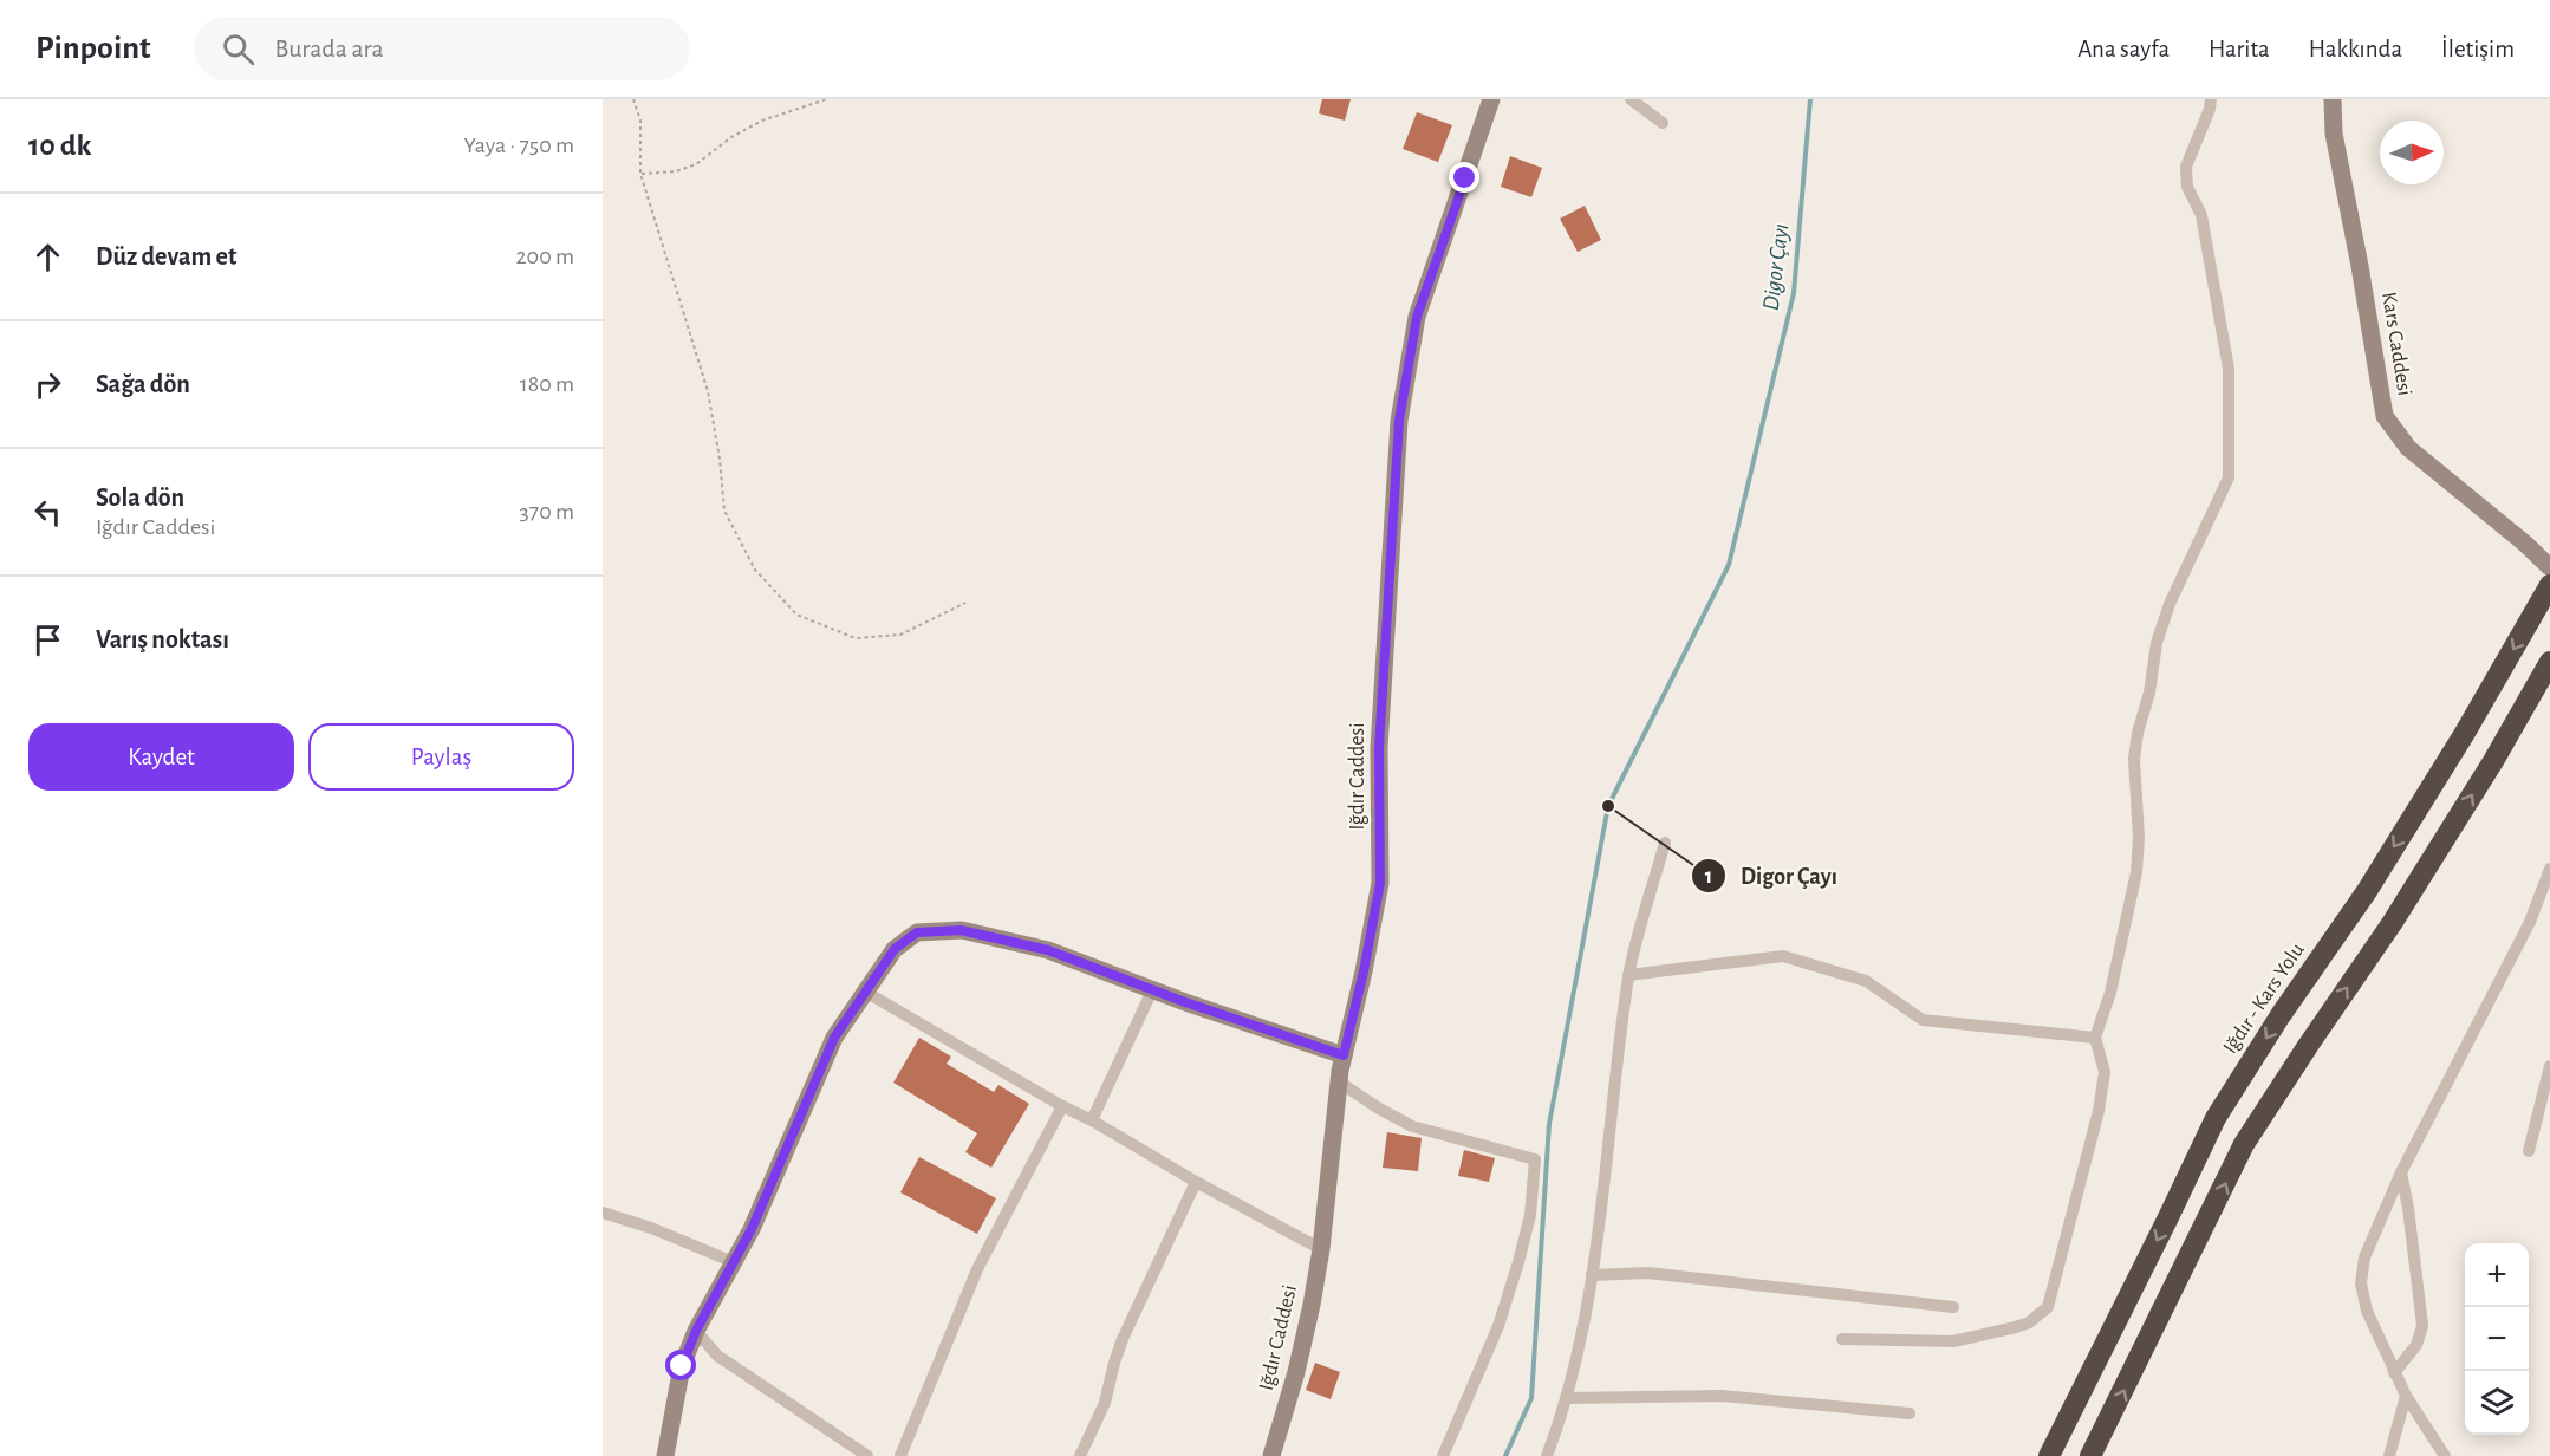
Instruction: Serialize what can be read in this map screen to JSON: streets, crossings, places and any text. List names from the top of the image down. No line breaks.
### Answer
{"streets":{"highway":["Iğdır - Kars Yolu"],"street":["Kars Caddesi","Iğdır Caddesi"]},"crossings":[["Kars Caddesi","Iğdır - Kars Yolu"]],"water":["Digor Çayı"],"places":["Digor Çayı"],"north":"right","page":{"header":"Pinpoint","search":"Burada ara","nav":["Ana sayfa","Harita","Hakkında","İletişim"],"heading":["10 dk","Yaya · 750 m"],"list":[["Düz devam et","200 m"],["Sağa dön","180 m"],["Sola dön","Iğdır Caddesi","370 m"],"Varış noktası"],"buttons":["Kaydet","Paylaş"],"map_buttons":["+","−"]}}
